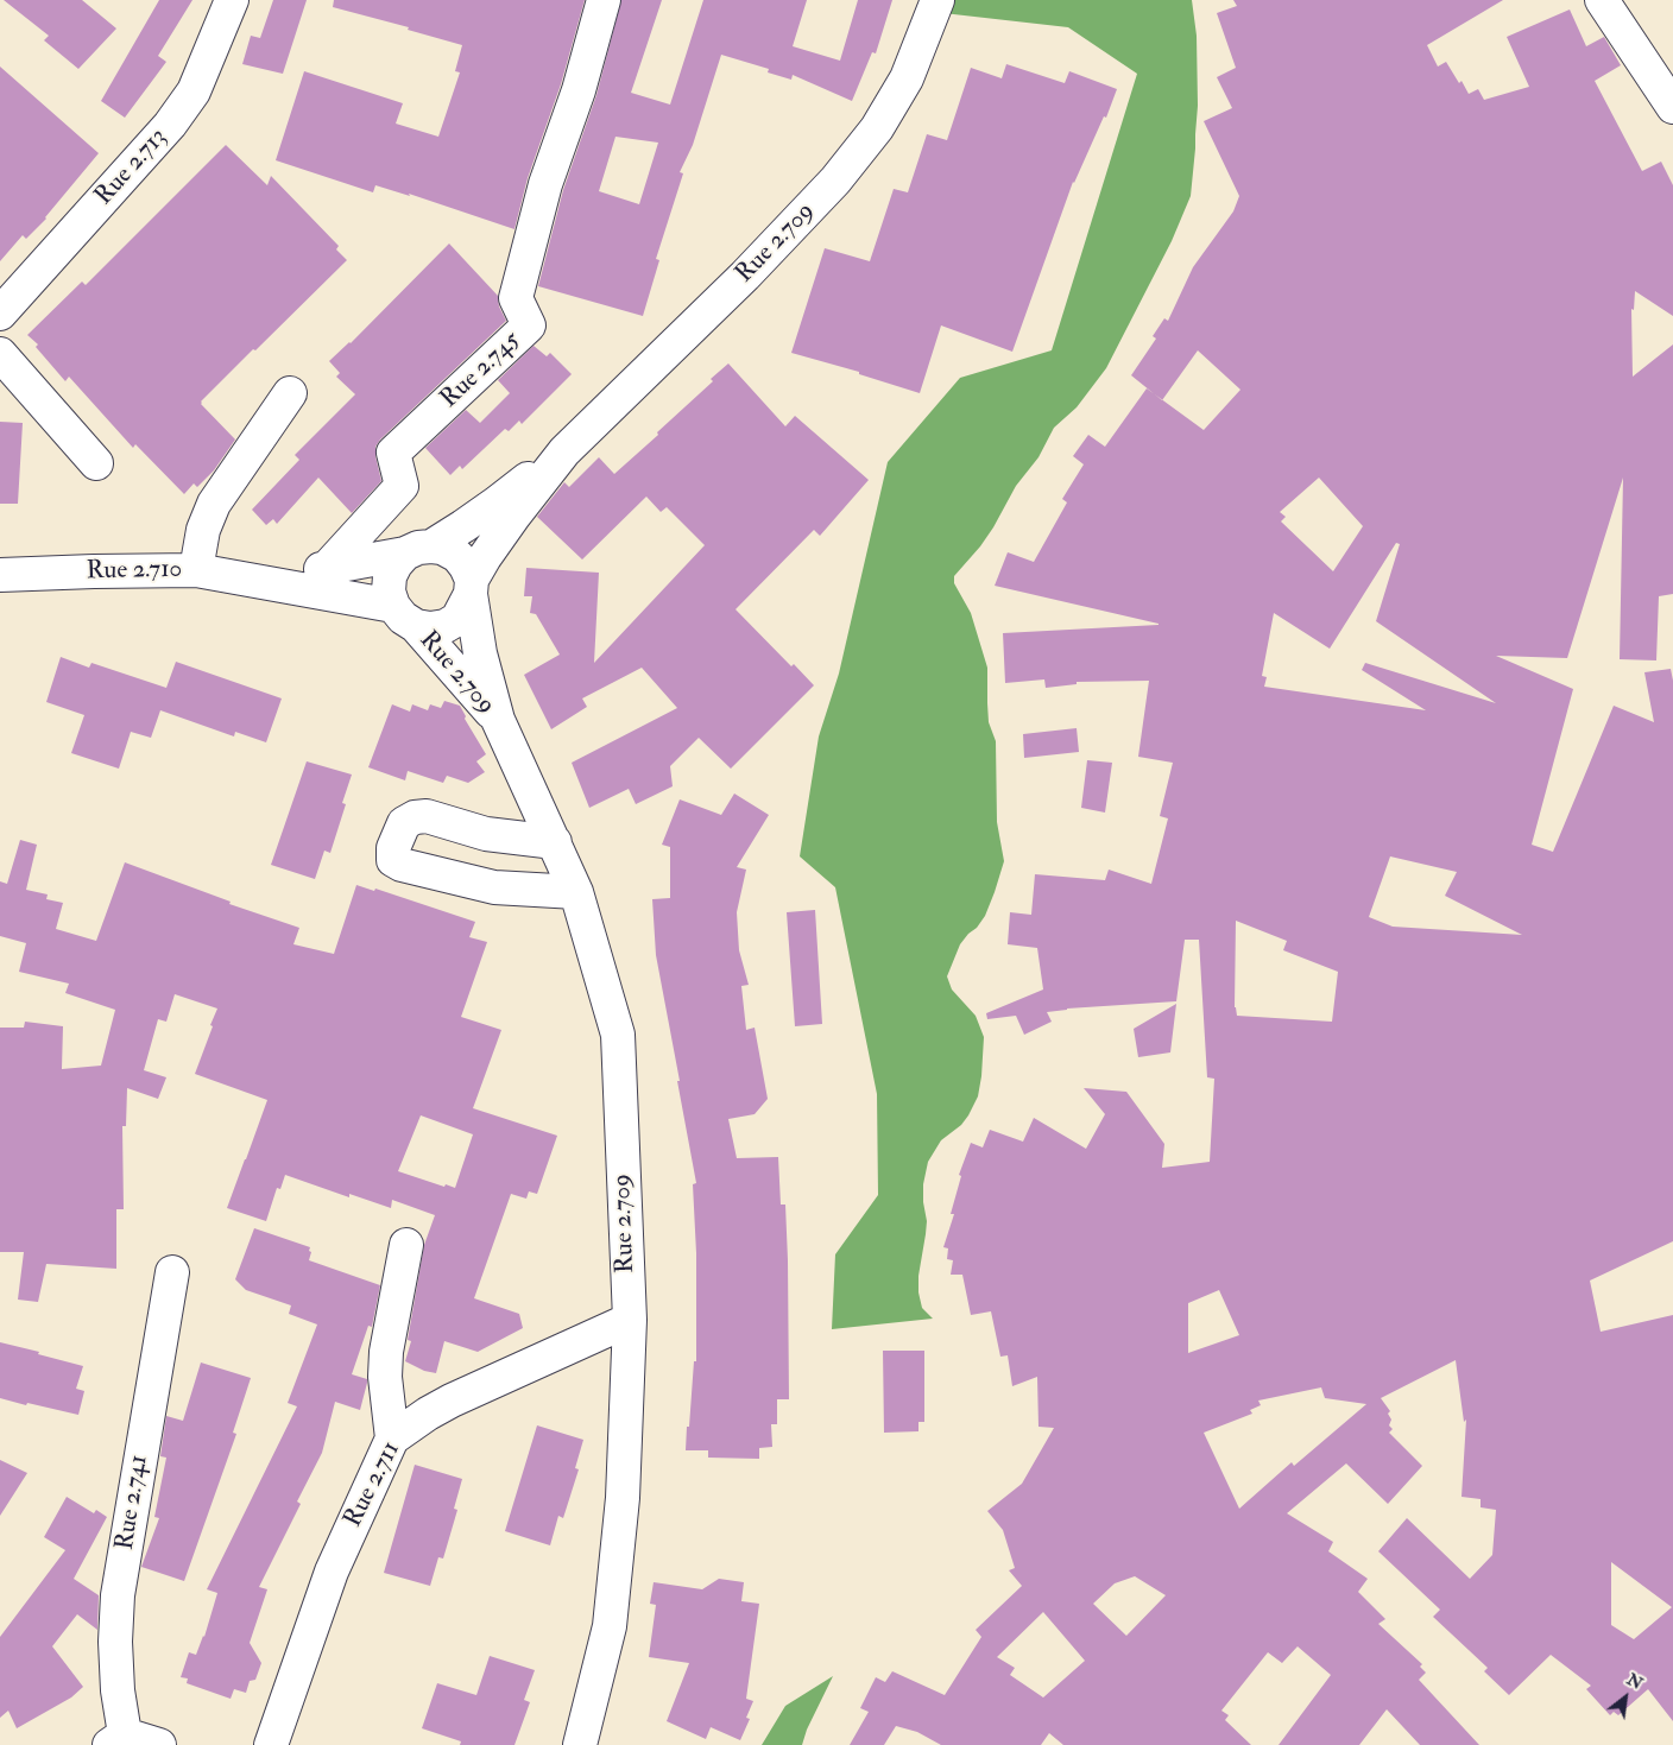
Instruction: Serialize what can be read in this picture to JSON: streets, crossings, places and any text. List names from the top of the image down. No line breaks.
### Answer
{"streets":{"street":["Rue 2.713","Rue 2.709","Rue 2.745","Rue 2.710","Rue 2.711","Rue 2.741"]},"crossings":[["Rue 2.709","Rue 2.710"],["Rue 2.709","Rue 2.711"],["Rue 2.745","Rue 2.710"]],"north":"top right"}
